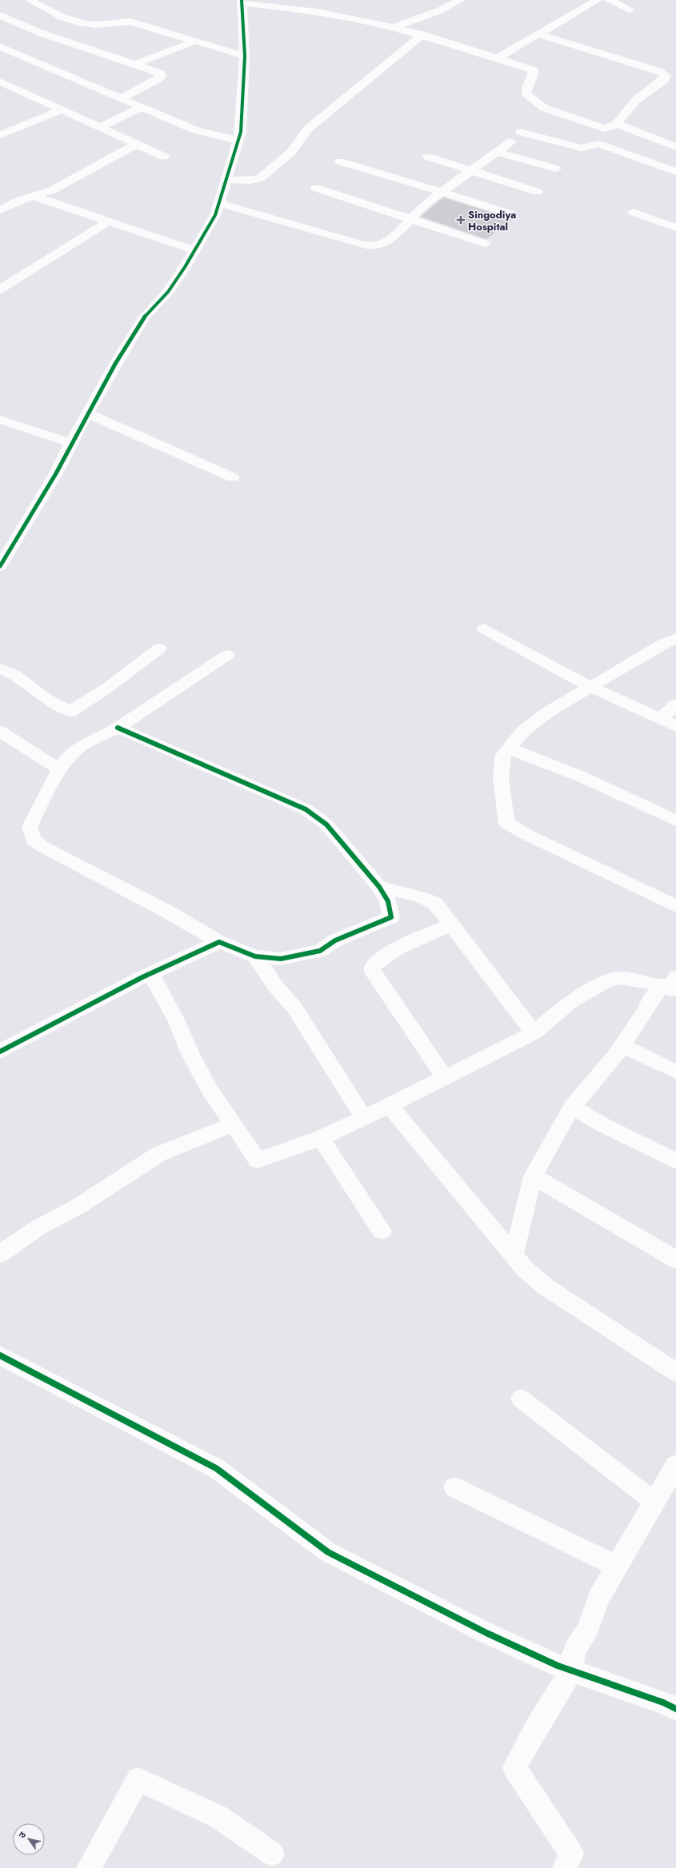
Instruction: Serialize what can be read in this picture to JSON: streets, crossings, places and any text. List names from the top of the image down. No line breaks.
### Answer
{"places":{"health":["Singodiya Hospital"]},"north":"top left"}
